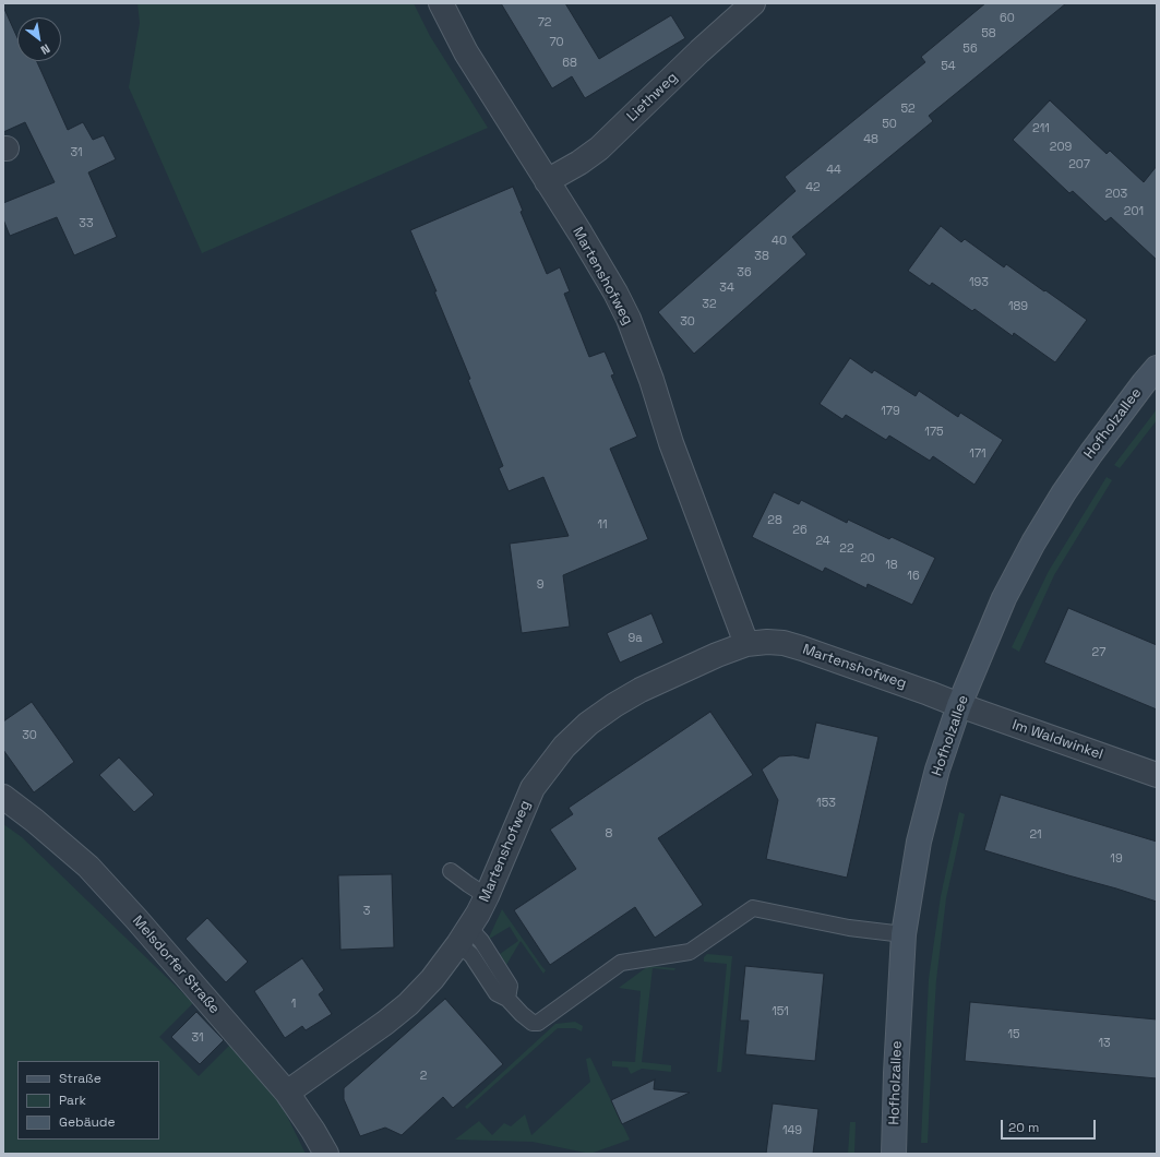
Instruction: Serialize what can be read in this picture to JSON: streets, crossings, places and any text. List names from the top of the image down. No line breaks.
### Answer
{"streets":{"street":["Liethweg","Martenshofweg","Hofholzallee","Im Waldwinkel","Melsdorfer Straße"]},"crossings":[["Liethweg","Martenshofweg"],["Martenshofweg","Hofholzallee"],["Martenshofweg","Im Waldwinkel"],["Martenshofweg","Melsdorfer Straße"],["Hofholzallee","Im Waldwinkel"]],"house_numbers":["60","72","58","70","56","68","54","52","50","211","48","209","31","207","44","42","203","201","33","40","38","36","193","34","32","189","30","179","175","171","28","11","26","24","22","20","18","16","9","9a","27","30","153","8","21","19","3","1","151","15","31","13","2","149"],"legend":["Straße","Park","Gebäude"],"scale_bar":"20 m","north":"bottom right"}
